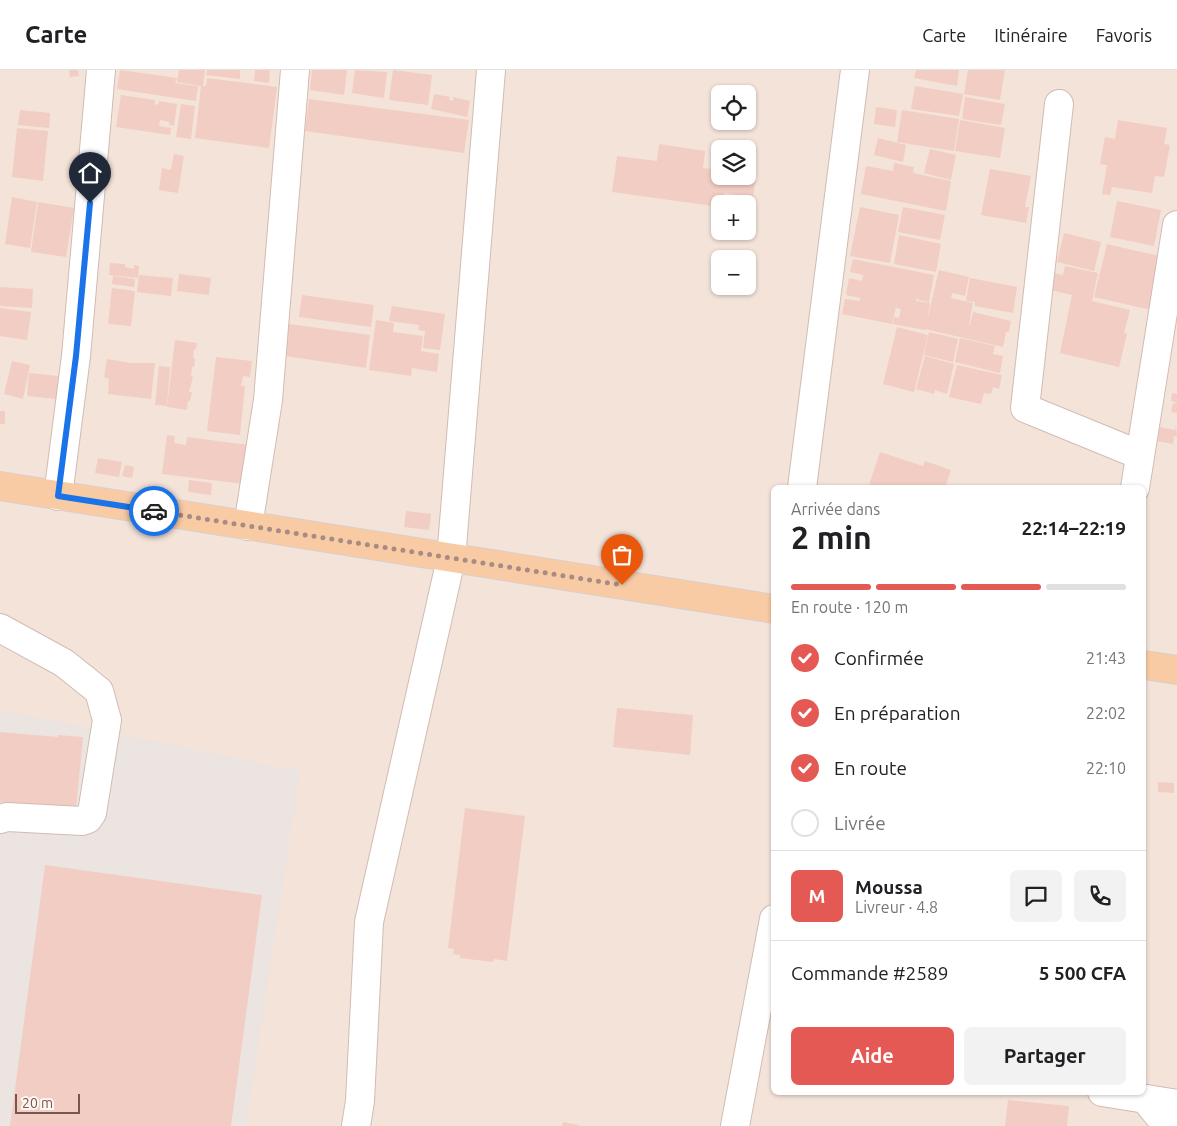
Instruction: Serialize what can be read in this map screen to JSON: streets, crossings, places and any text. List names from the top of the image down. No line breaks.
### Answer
{"scale_bar":"20 m","page":{"header":"Carte","nav":["Carte","Itinéraire","Favoris"],"map_buttons":["+","−"],"heading":["2 min","Arrivée dans","22:14–22:19"],"panel":["Moussa","Livreur · 4.8","Commande #2589","5 500 CFA"],"bar":"En route · 120 m","list":[["Confirmée","21:43"],["En préparation","22:02"],["En route","22:10"],"Livrée"],"round":"M","buttons":["Aide","Partager"],"scale":"20 m"}}
